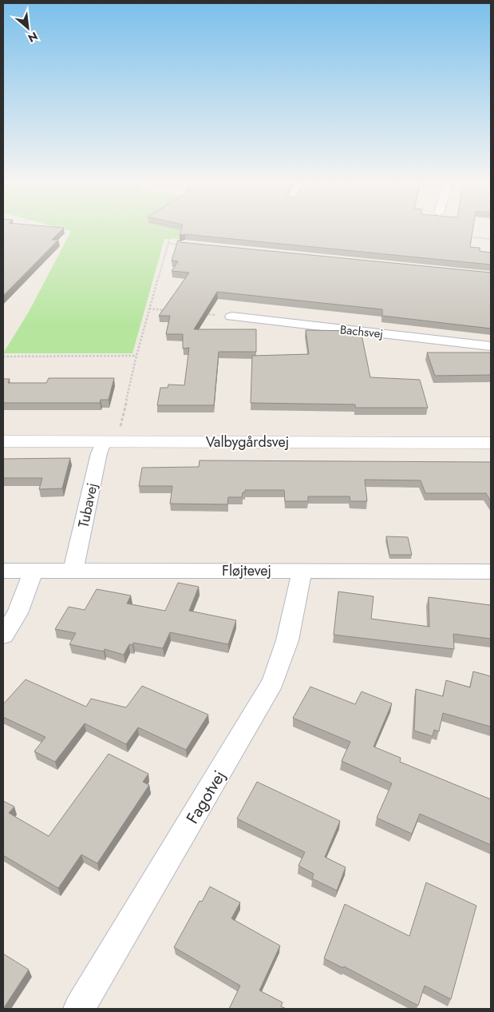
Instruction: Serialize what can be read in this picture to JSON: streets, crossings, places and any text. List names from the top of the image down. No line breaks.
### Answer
{"streets":{"street":["Bachsvej","Valbygårdsvej","Tubavej","Fløjtevej","Fagotvej"]},"crossings":[["Valbygårdsvej","Tubavej"],["Tubavej","Fløjtevej"],["Fløjtevej","Fagotvej"]],"north":"bottom right"}
